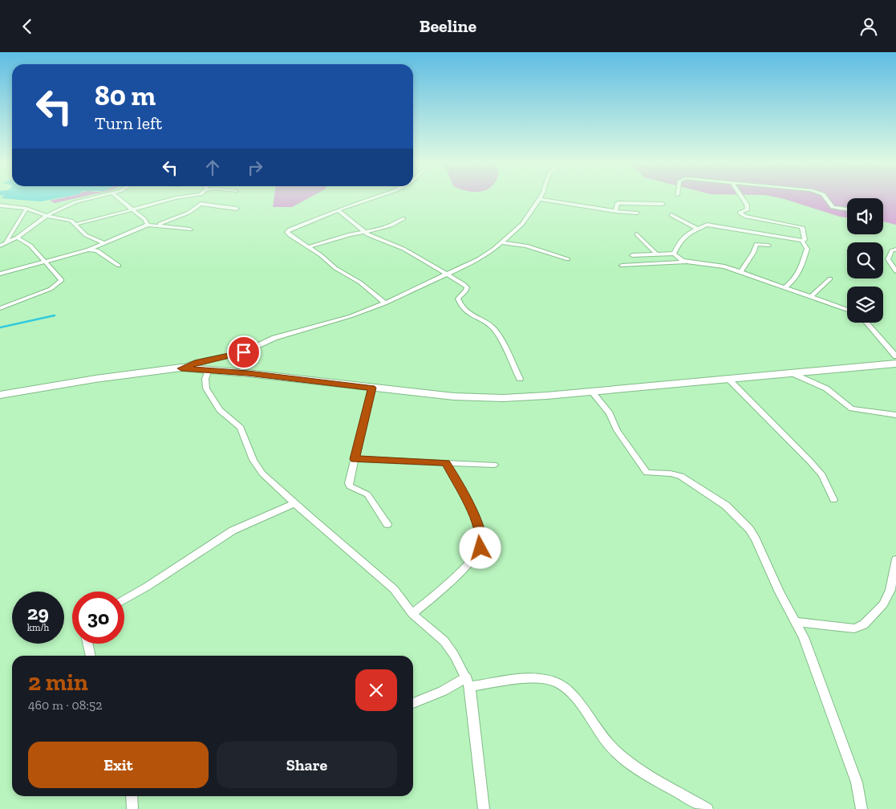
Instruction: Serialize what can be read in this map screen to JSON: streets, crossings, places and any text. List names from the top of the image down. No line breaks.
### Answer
{"page":{"header":"Beeline","turn":["80 m","Turn left"],"speed":"29 km/h","limit":"30","heading":["2 min","460 m · 08:52"],"buttons":["Exit","Share"]}}
